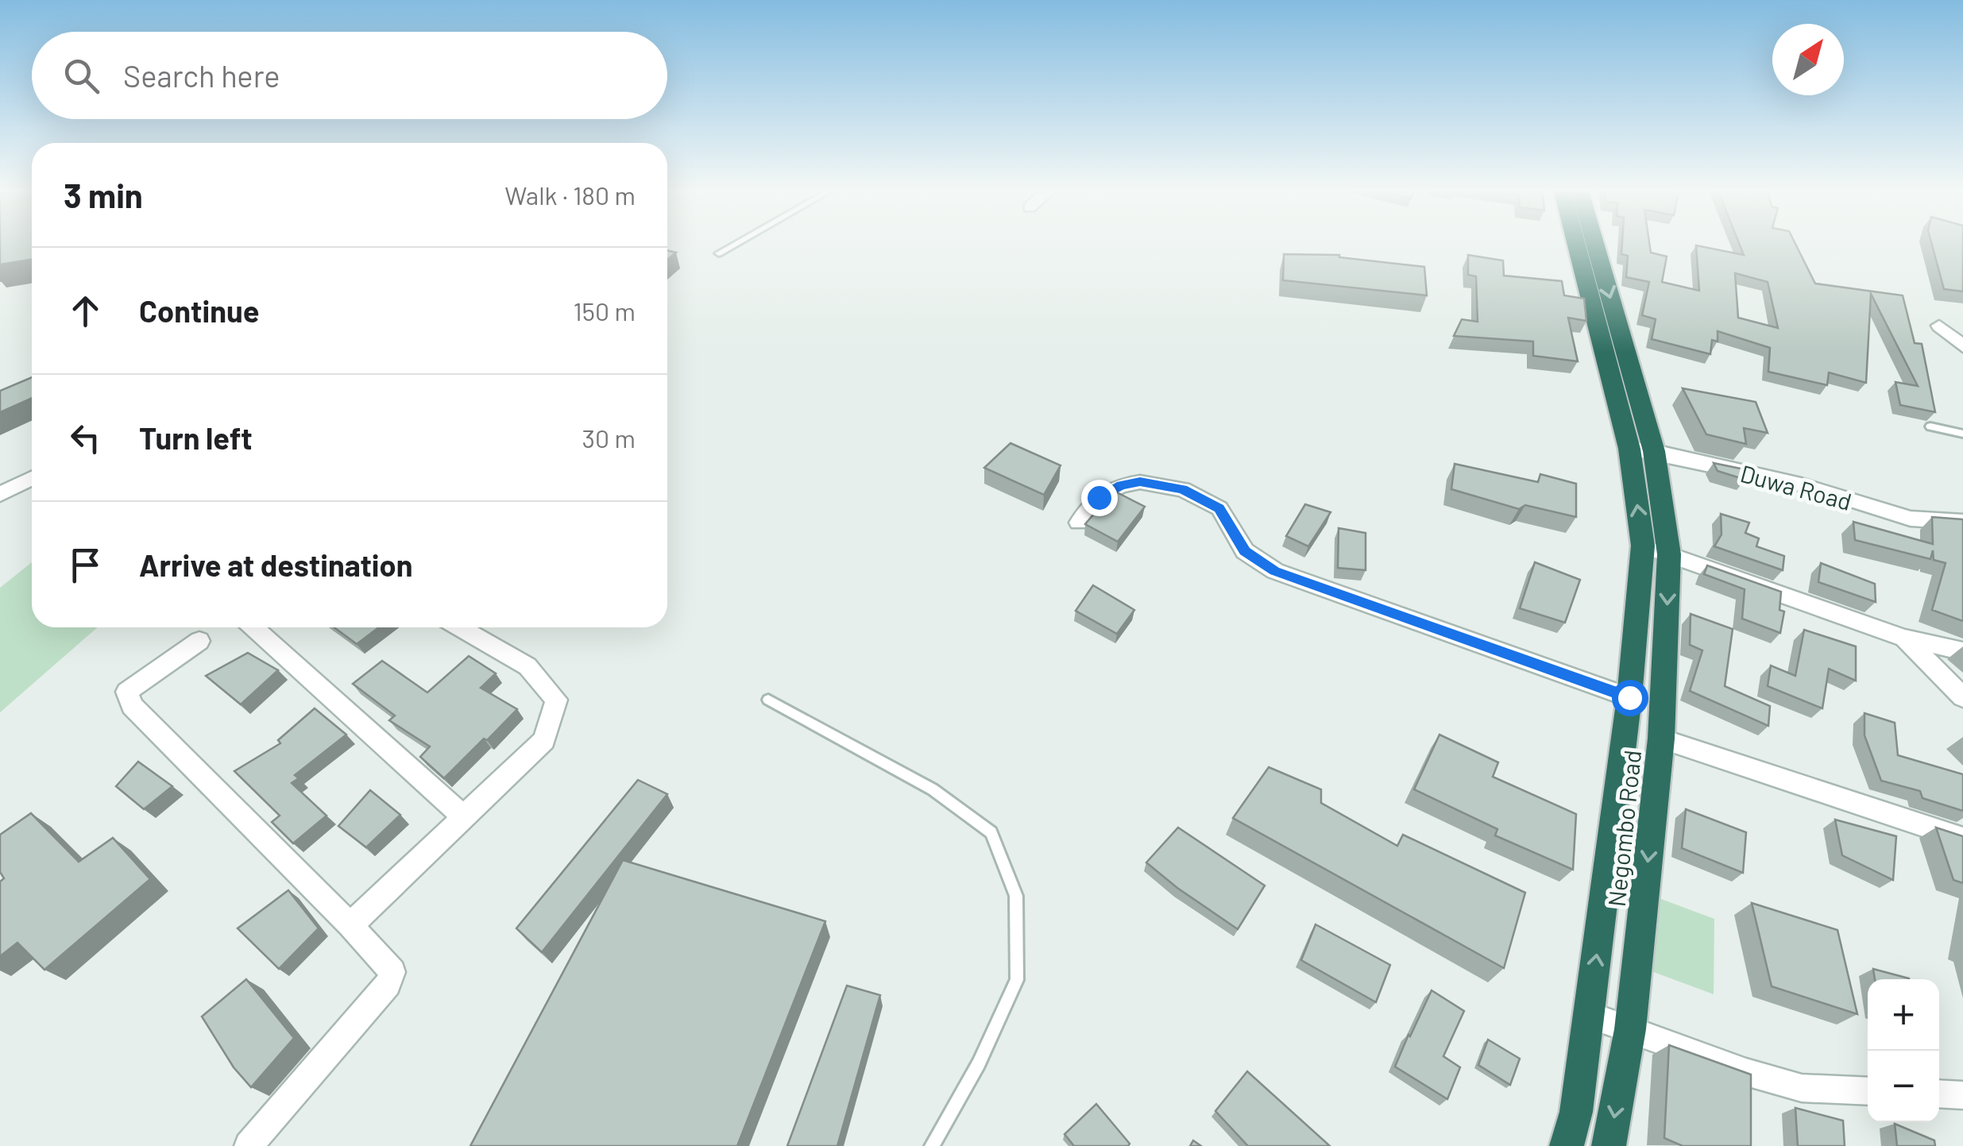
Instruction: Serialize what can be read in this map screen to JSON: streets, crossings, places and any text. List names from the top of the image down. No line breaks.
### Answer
{"streets":{"highway":["Negombo Road"],"street":["Duwa Road"]},"crossings":[["Duwa Road","Negombo Road"]],"north":"top right","page":{"search":"Search here","heading":["3 min","Walk · 180 m"],"list":[["Continue","150 m"],["Turn left","30 m"],"Arrive at destination"],"map_buttons":["+","−"]}}
